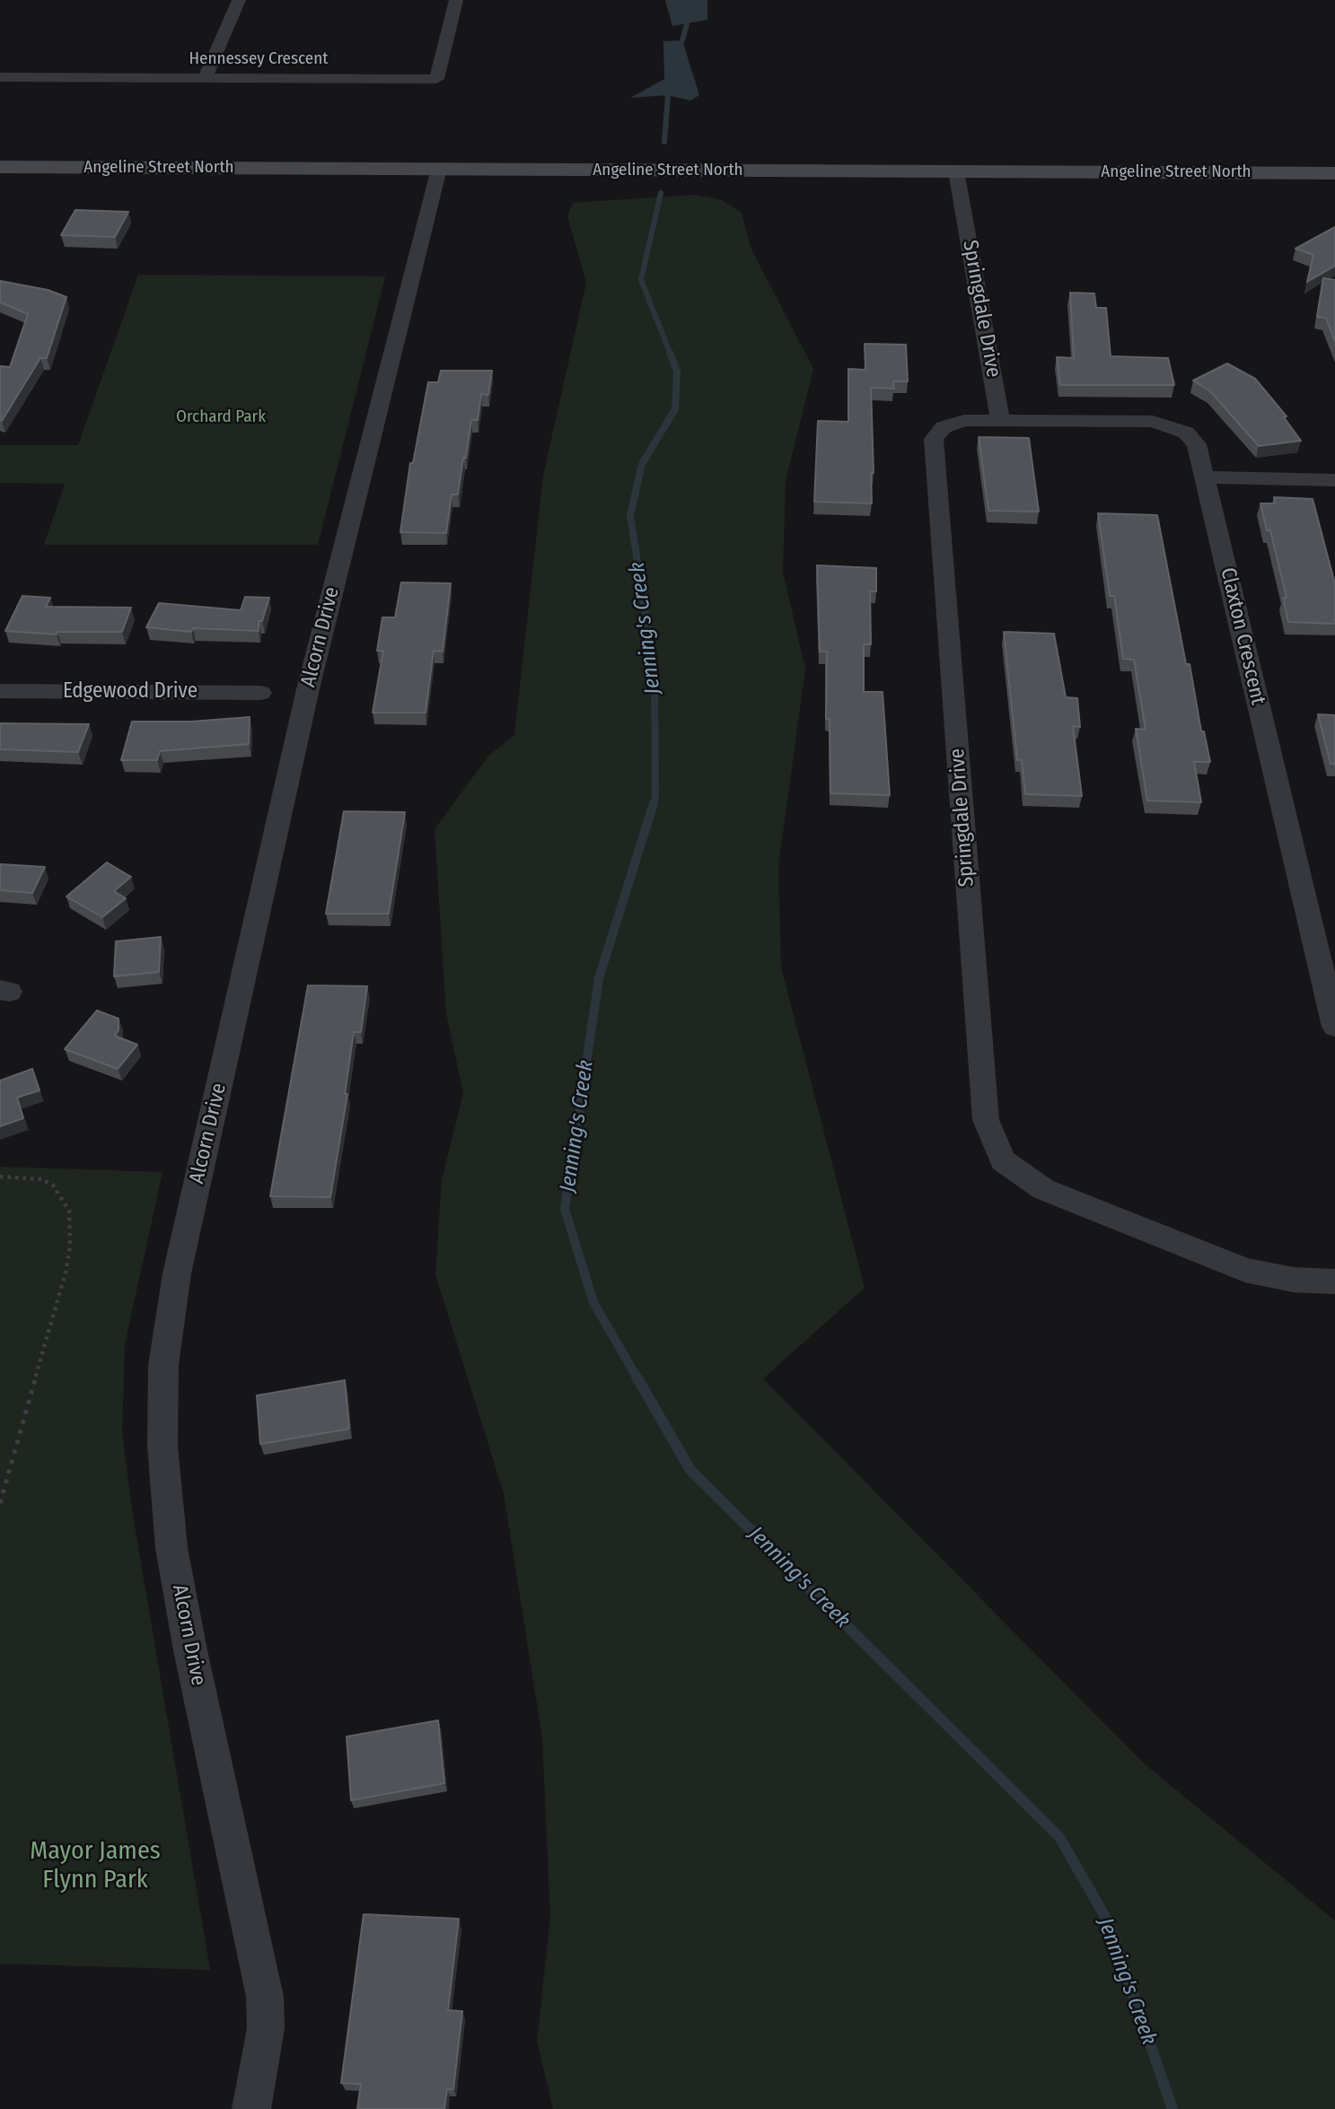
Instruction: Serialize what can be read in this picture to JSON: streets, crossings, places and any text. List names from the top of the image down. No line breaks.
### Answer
{"streets":{"main road":["Angeline Street North"],"street":["Hennessey Crescent","Springdale Drive","Claxton Crescent","Alcorn Drive","Edgewood Drive"]},"crossings":[["Angeline Street North","Springdale Drive"],["Angeline Street North","Alcorn Drive"],["Springdale Drive","Claxton Crescent"]],"water":["Jenning's Creek"],"parks":["Orchard Park","Mayor James Flynn Park"]}
